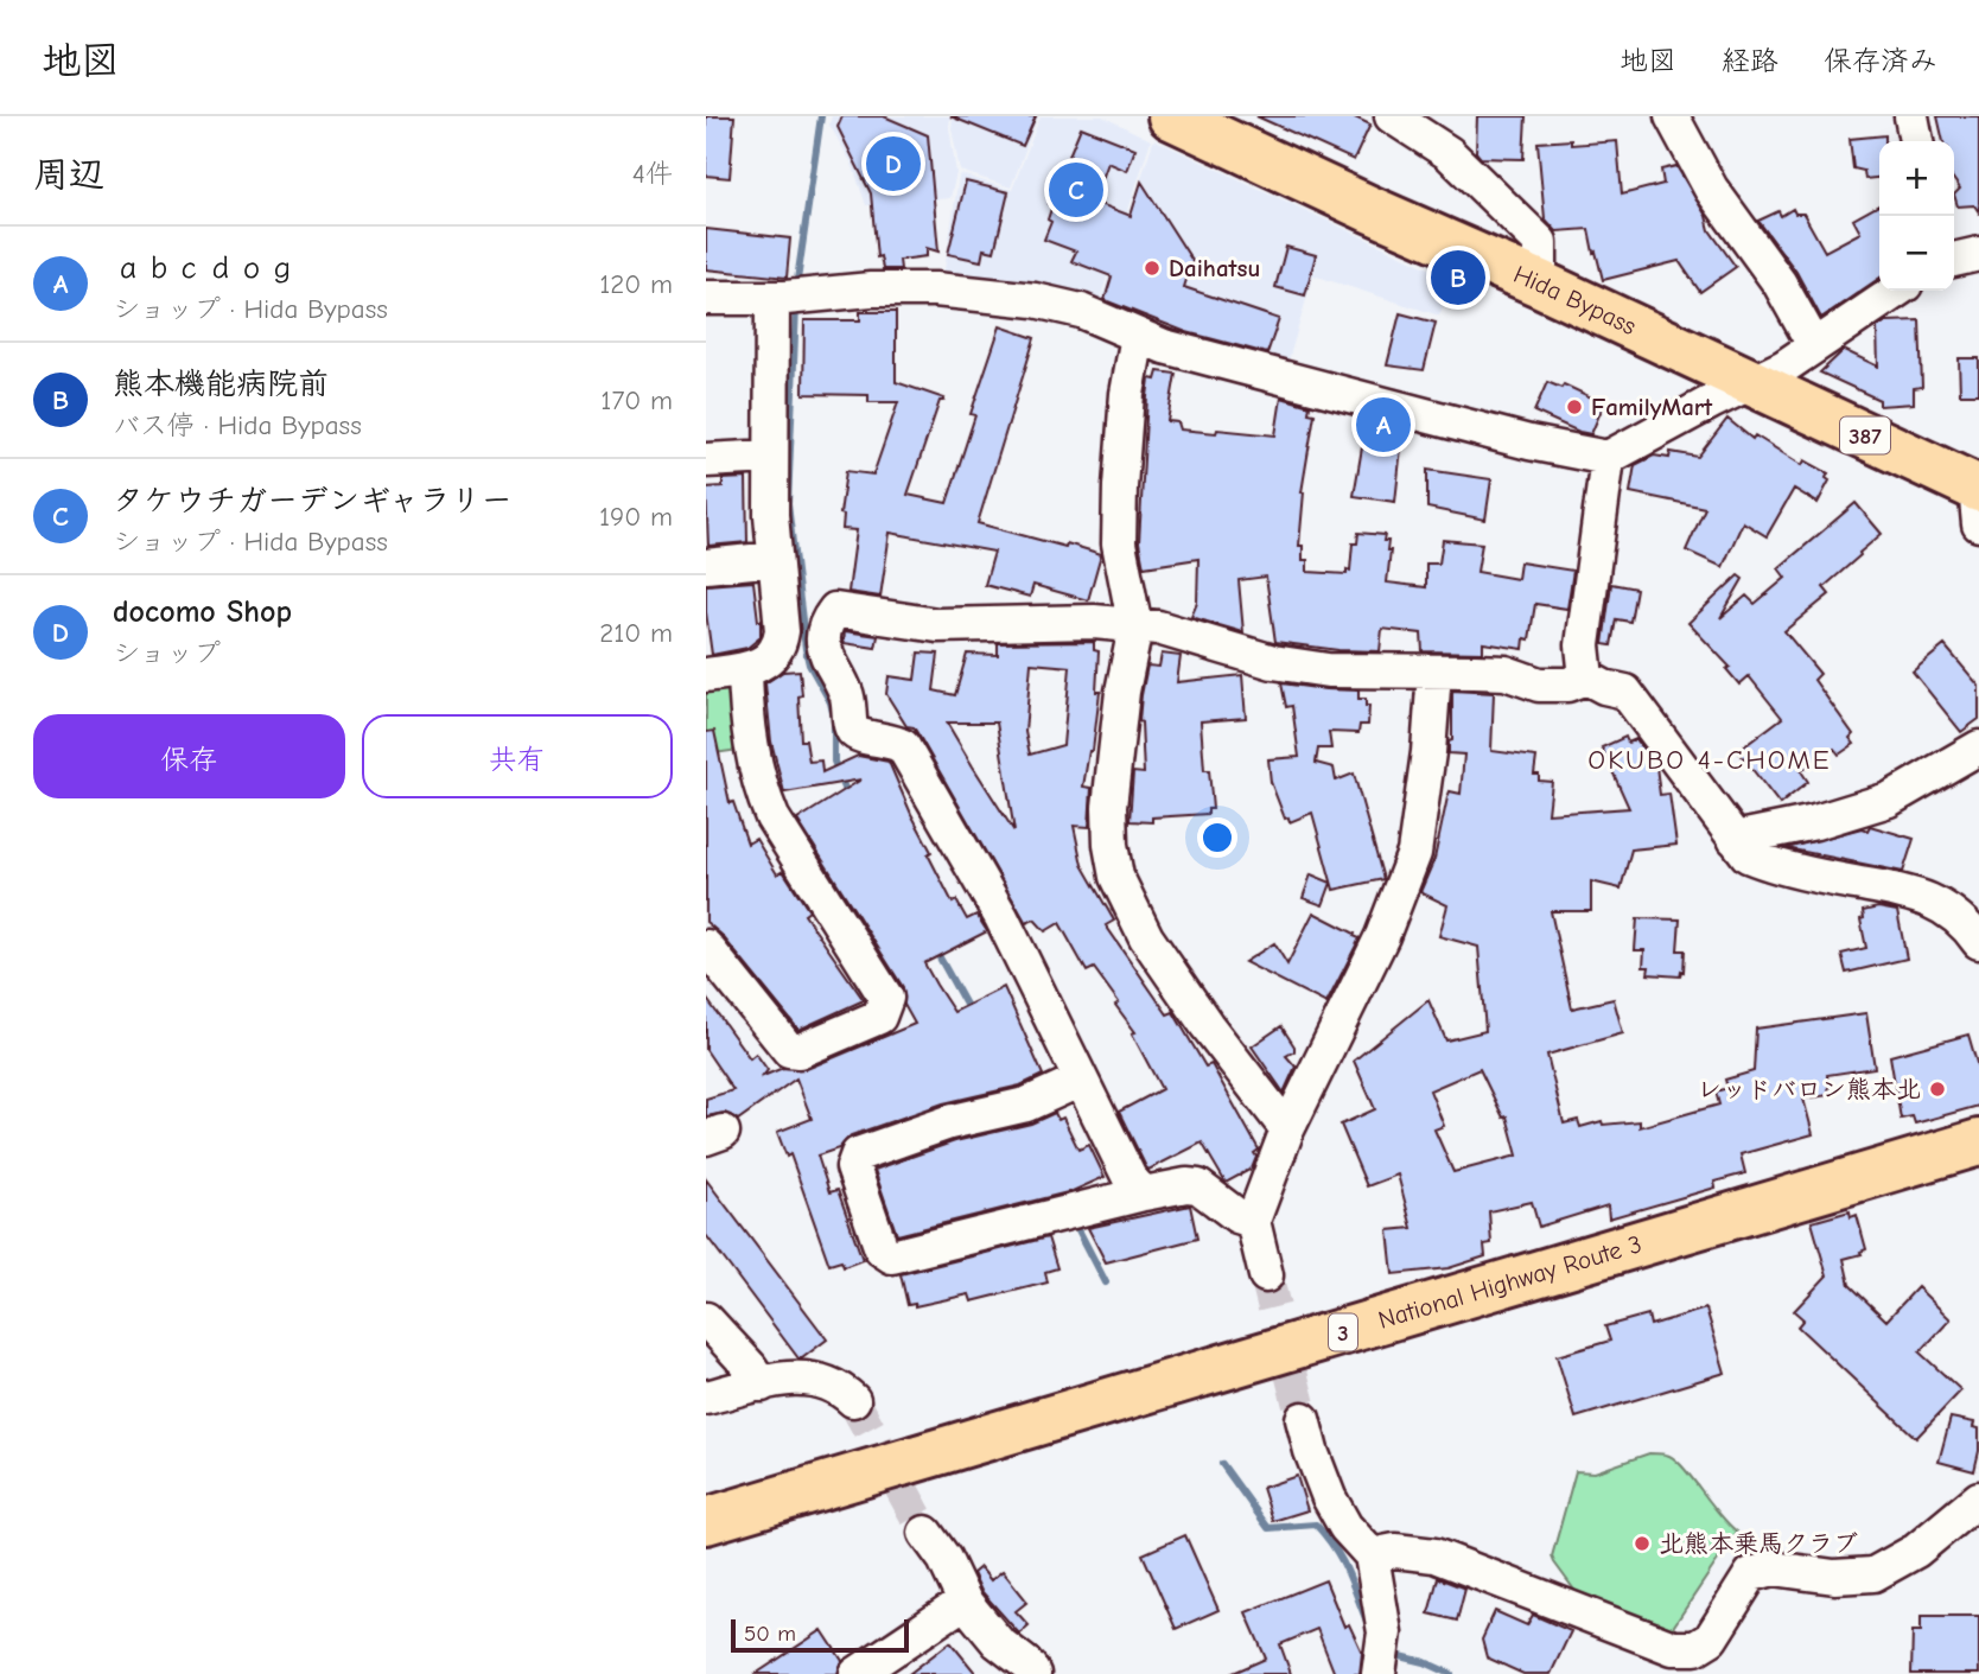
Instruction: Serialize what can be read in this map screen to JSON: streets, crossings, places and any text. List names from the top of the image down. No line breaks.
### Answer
{"streets":{"highway":["Hida Bypass","387","National Highway Route 3","3"]},"districts":["OKUBO 4-CHOME"],"places":["Daihatsu","FamilyMart","レッドバロン熊本北","北熊本乗馬クラブ"],"scale_bar":"50 m","page":{"header":"地図","nav":["地図","経路","保存済み"],"heading":["周辺","4件"],"pins":["D","C","B","A"],"map_buttons":["+","−"],"list":[{"mark":"A","name":"ａｂｃｄｏｇ","note":"ショップ · Hida Bypass","value":"120 m"},{"mark":"B","name":"熊本機能病院前","note":"バス停 · Hida Bypass","value":"170 m"},{"mark":"C","name":"タケウチガーデンギャラリー","note":"ショップ · Hida Bypass","value":"190 m"},{"mark":"D","name":"docomo Shop","note":"ショップ","value":"210 m"}],"buttons":["保存","共有"],"scale":"50 m"}}
